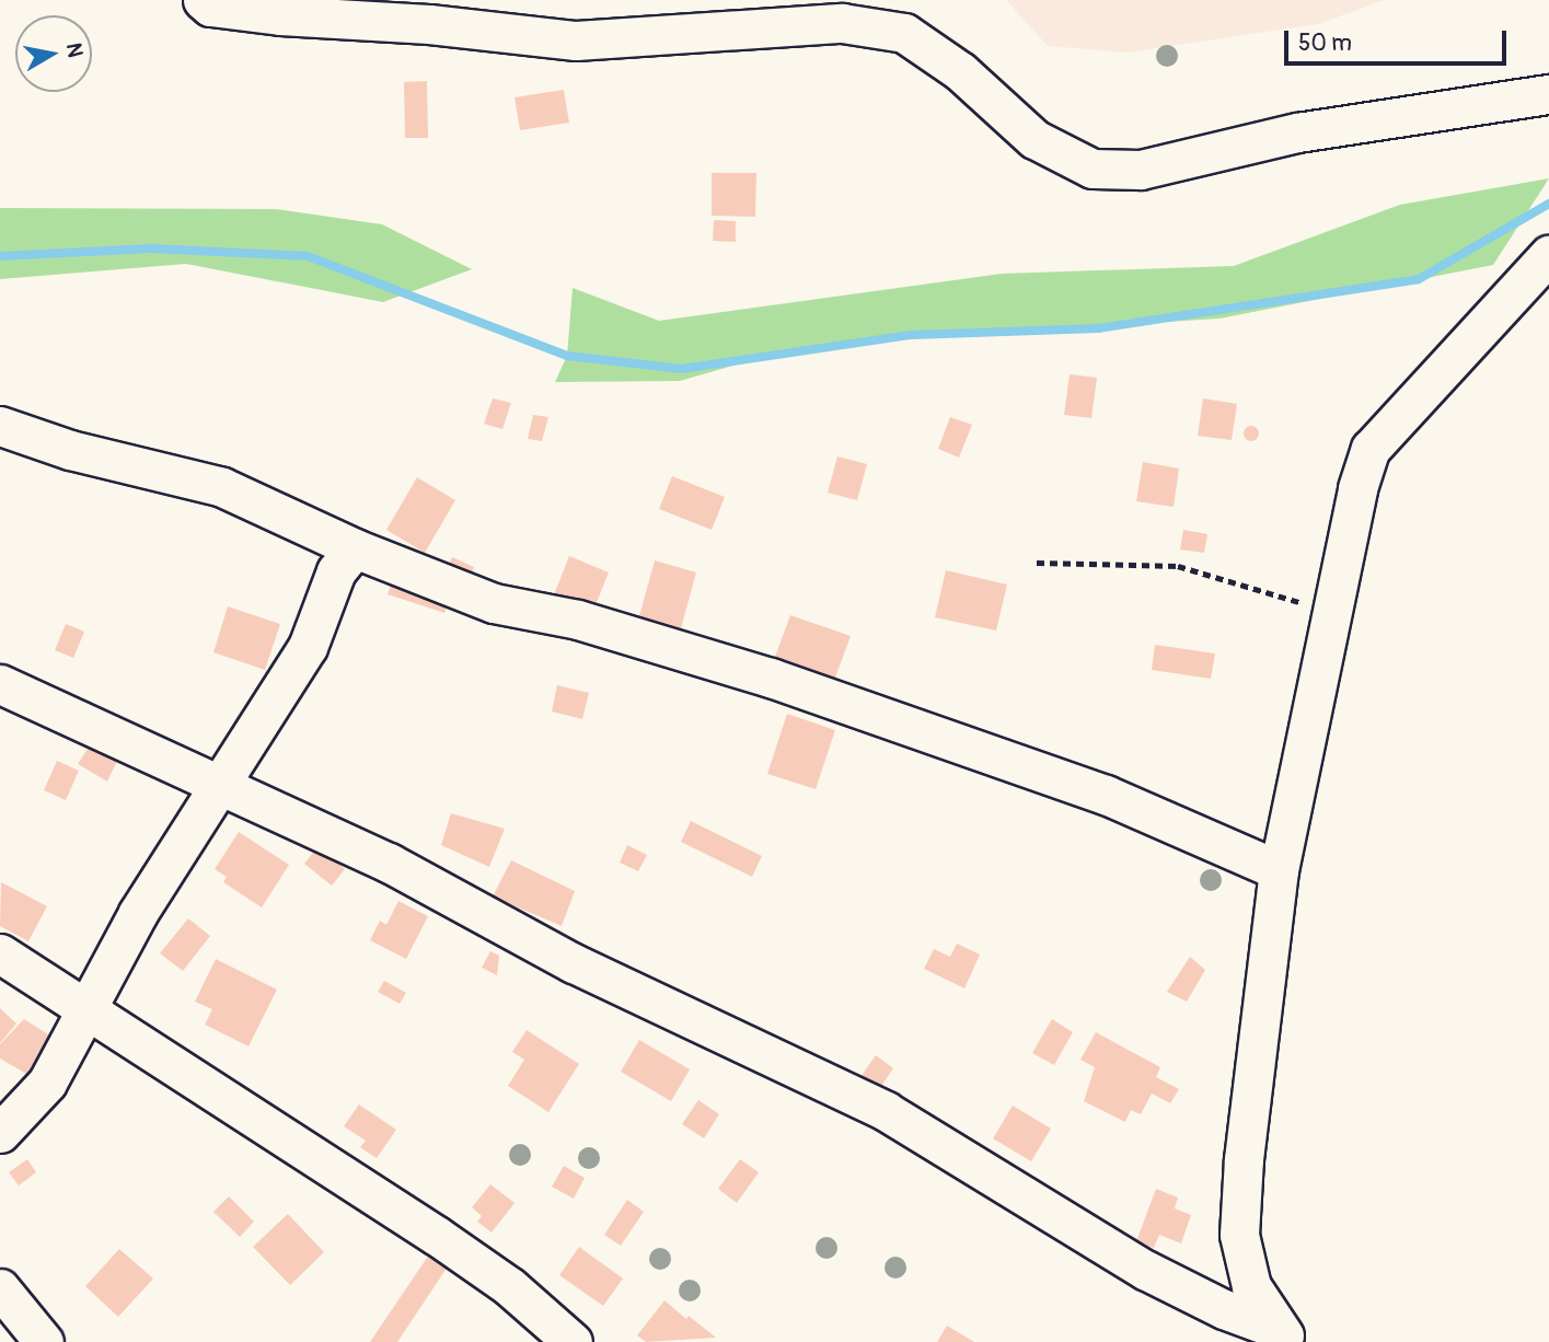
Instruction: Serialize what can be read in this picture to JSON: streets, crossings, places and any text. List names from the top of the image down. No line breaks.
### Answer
{"scale_bar":"50 m","north":"right"}
